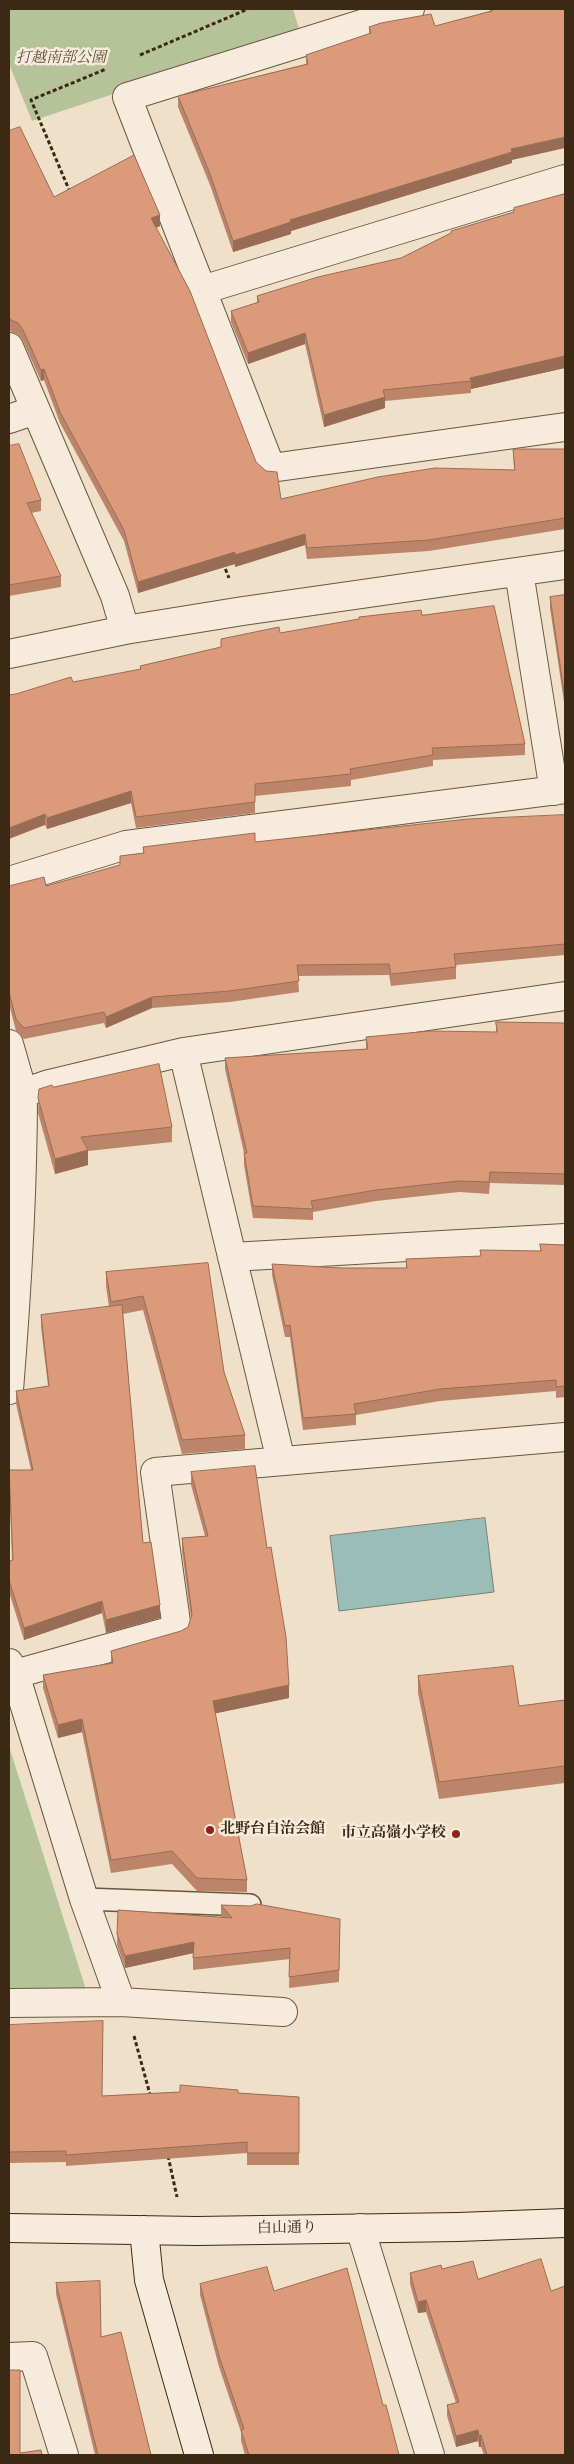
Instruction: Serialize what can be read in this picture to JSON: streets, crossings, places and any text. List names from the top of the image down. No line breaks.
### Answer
{"streets":{"street":["白山通り"]},"parks":["打越南部公園"],"places":["北野台自治会館","市立高嶺小学校"]}
